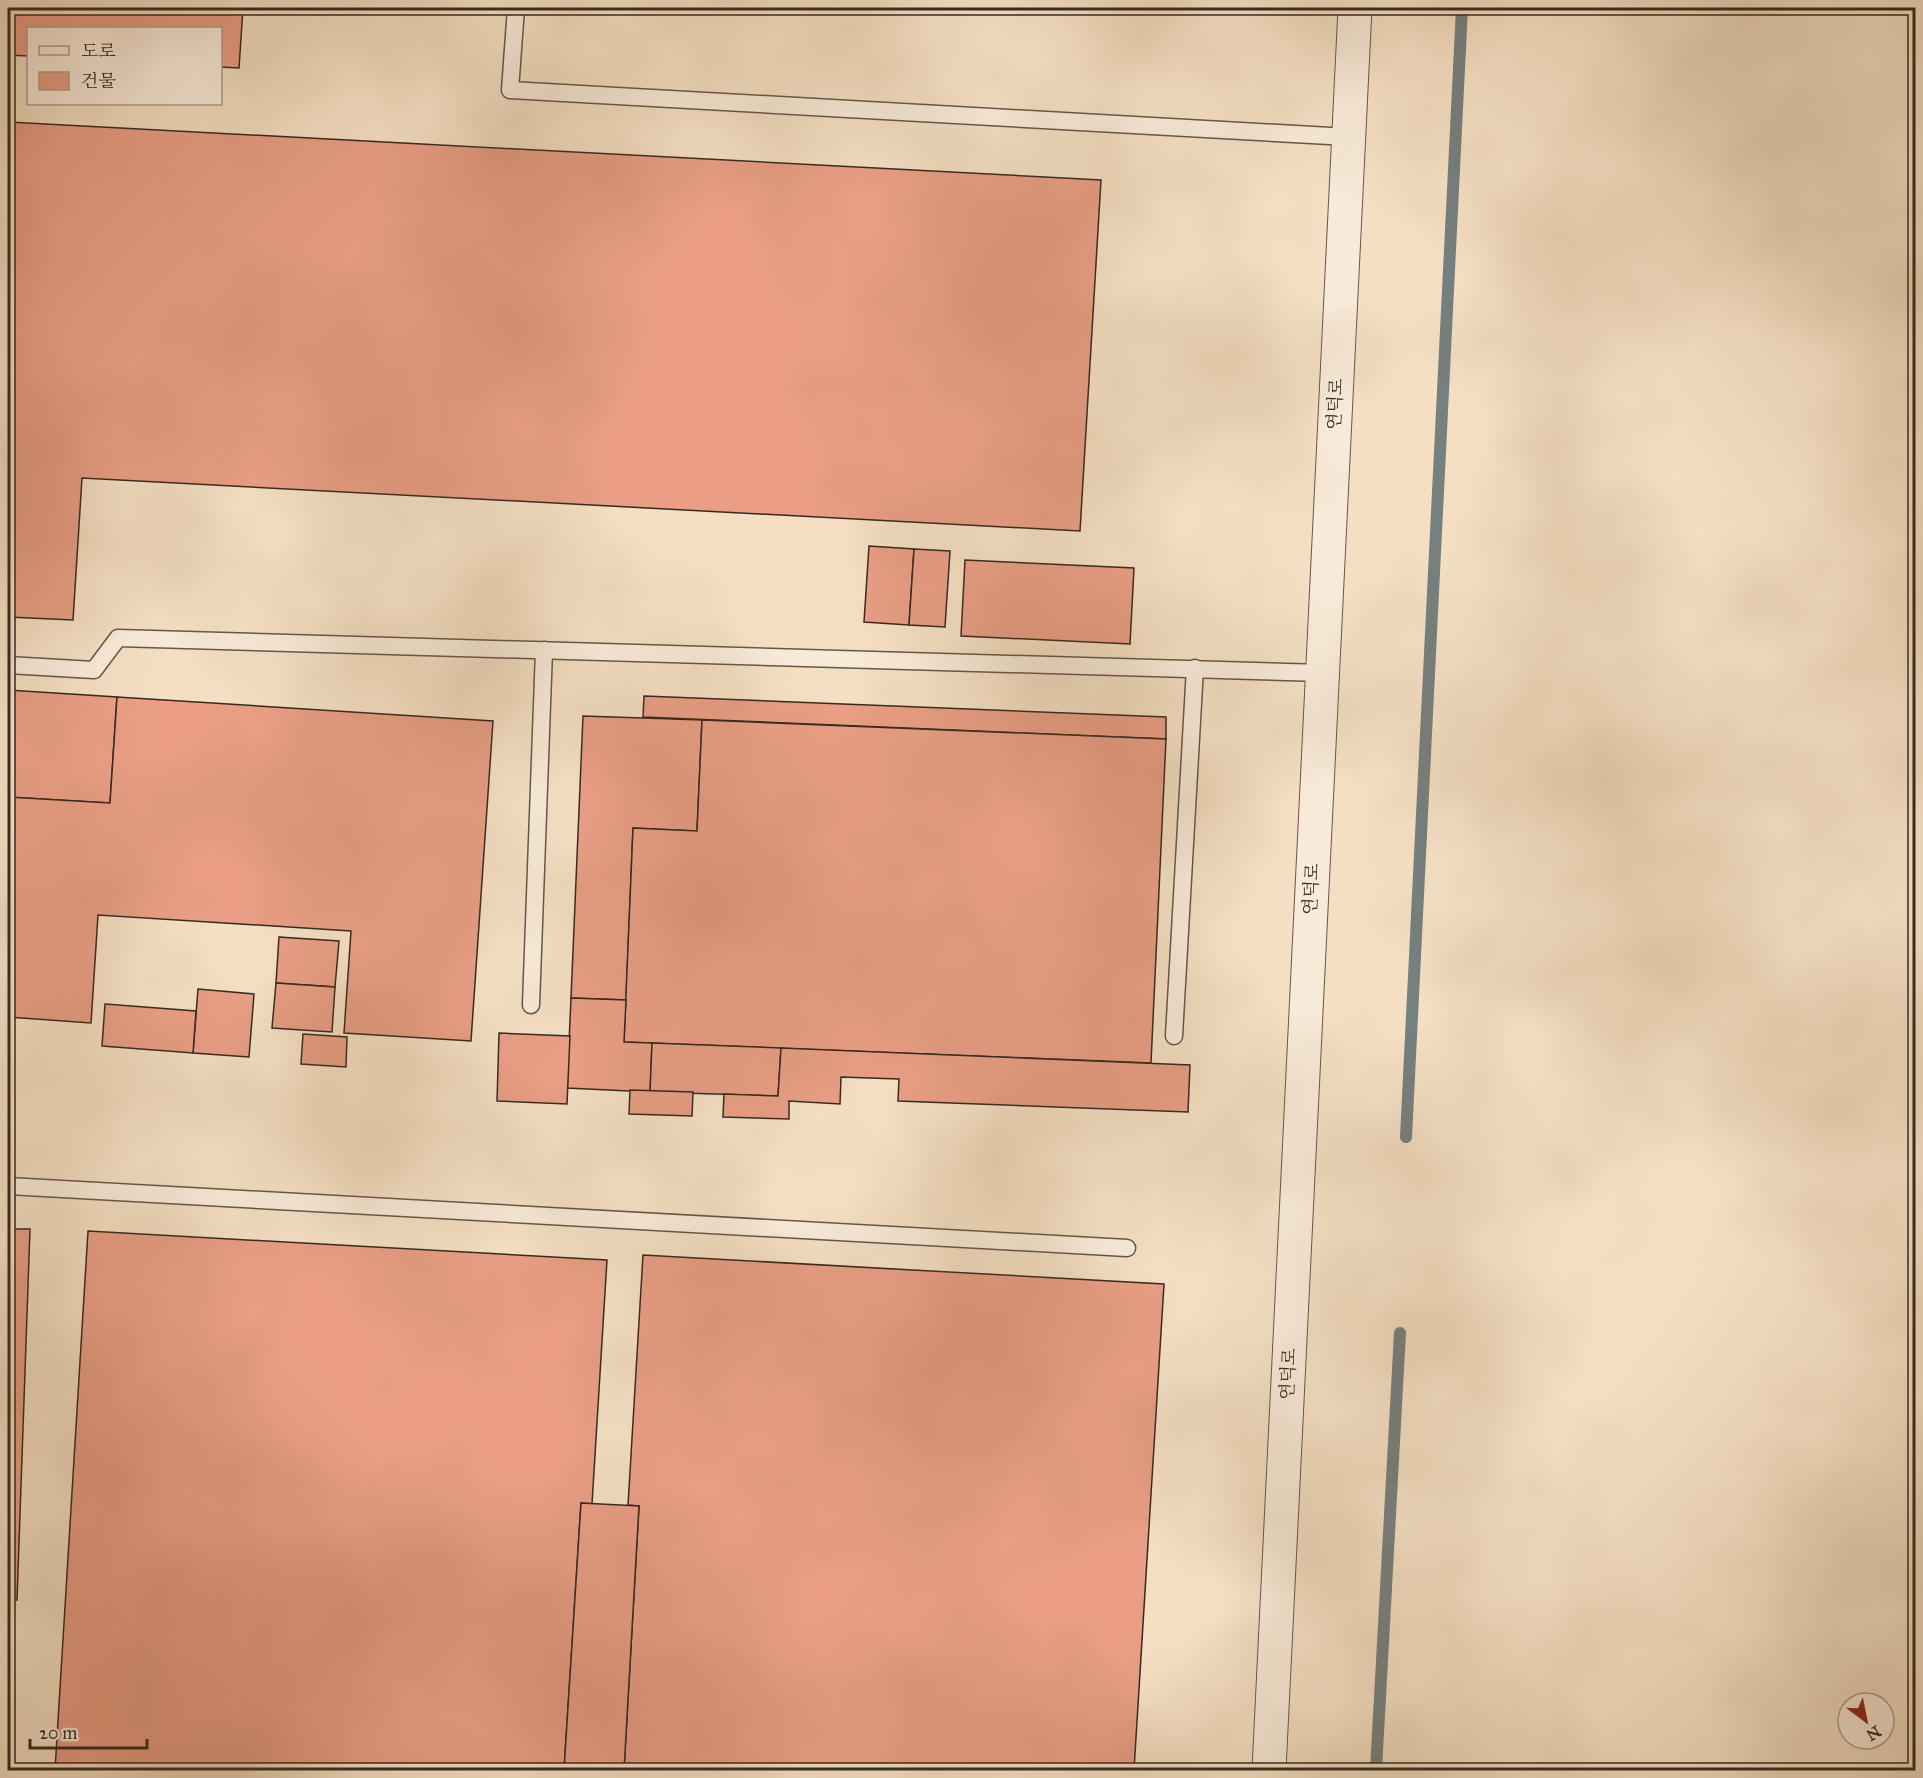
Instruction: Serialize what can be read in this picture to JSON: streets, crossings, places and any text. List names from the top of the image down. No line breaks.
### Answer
{"streets":{"street":["연덕로"]},"legend":["도로","건물"],"scale_bar":"20 m","north":"bottom right"}
